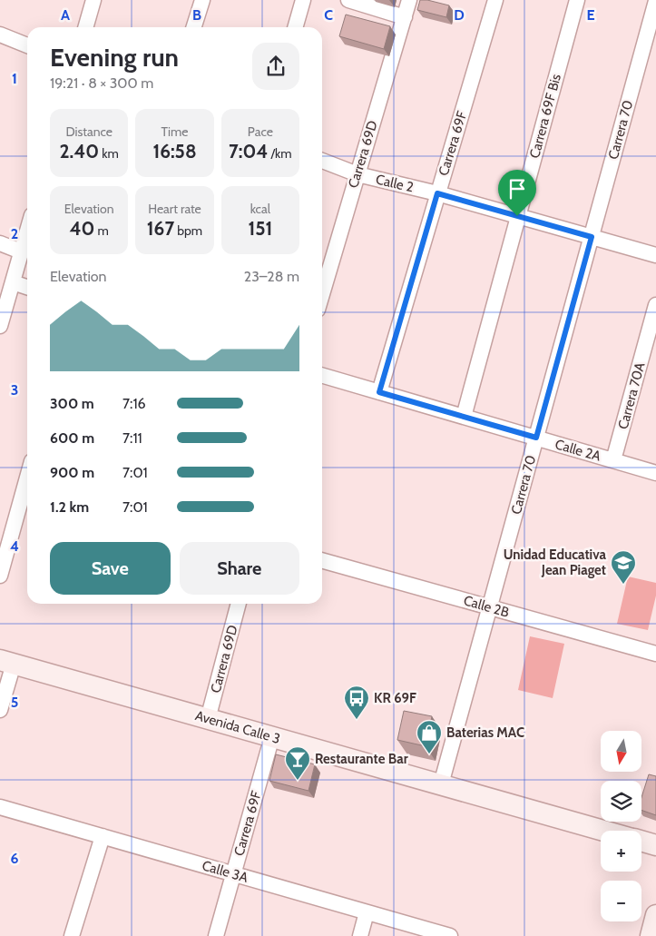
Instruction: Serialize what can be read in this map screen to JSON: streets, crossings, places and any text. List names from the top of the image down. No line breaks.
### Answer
{"streets":{"street":["Carrera 69F Bis","Carrera 70","Carrera 69F","Carrera 69D","Calle 2","Carrera 70A","Calle 2A","Calle 2B","Avenida Calle 3","Calle 3A"]},"crossings":[["Carrera 69F Bis","Calle 2"],["Carrera 69F Bis","Calle 2A"],["Carrera 70","Calle 2"],["Carrera 70","Calle 2A"],["Carrera 70","Calle 2B"],["Carrera 70","Avenida Calle 3"],["Carrera 69F","Calle 2"],["Carrera 69F","Calle 2A"],["Carrera 69F","Avenida Calle 3"],["Carrera 69F","Calle 3A"],["Carrera 69D","Calle 2"],["Carrera 69D","Avenida Calle 3"],["Carrera 70A","Calle 2A"]],"places":{"school or university":["Unidad Educativa Jean Piaget"],"bus stop":["KR 69F"],"shop":["Baterias MAC"],"bar":["Restaurante Bar"]},"north":"bottom","page":{"heading":["Evening run","19:21 · 8 × 300 m"],"stats":[["Distance","2.40 km"],["Time","16:58"],["Pace","7:04 /km"],["Elevation","40 m"],["Heart rate","167 bpm"],["kcal","151"]],"chart":["Elevation","23–28 m"],"list":[{"name":"300 m","note":"7:16"},{"name":"600 m","note":"7:11"},{"name":"900 m","note":"7:01"},{"name":"1.2 km","note":"7:01"}],"buttons":["Save","Share"],"map_buttons":["+","−"]},"grid":{"columns":["A","B","C","D","E"],"rows":["1","2","3","4","5","6"]}}
